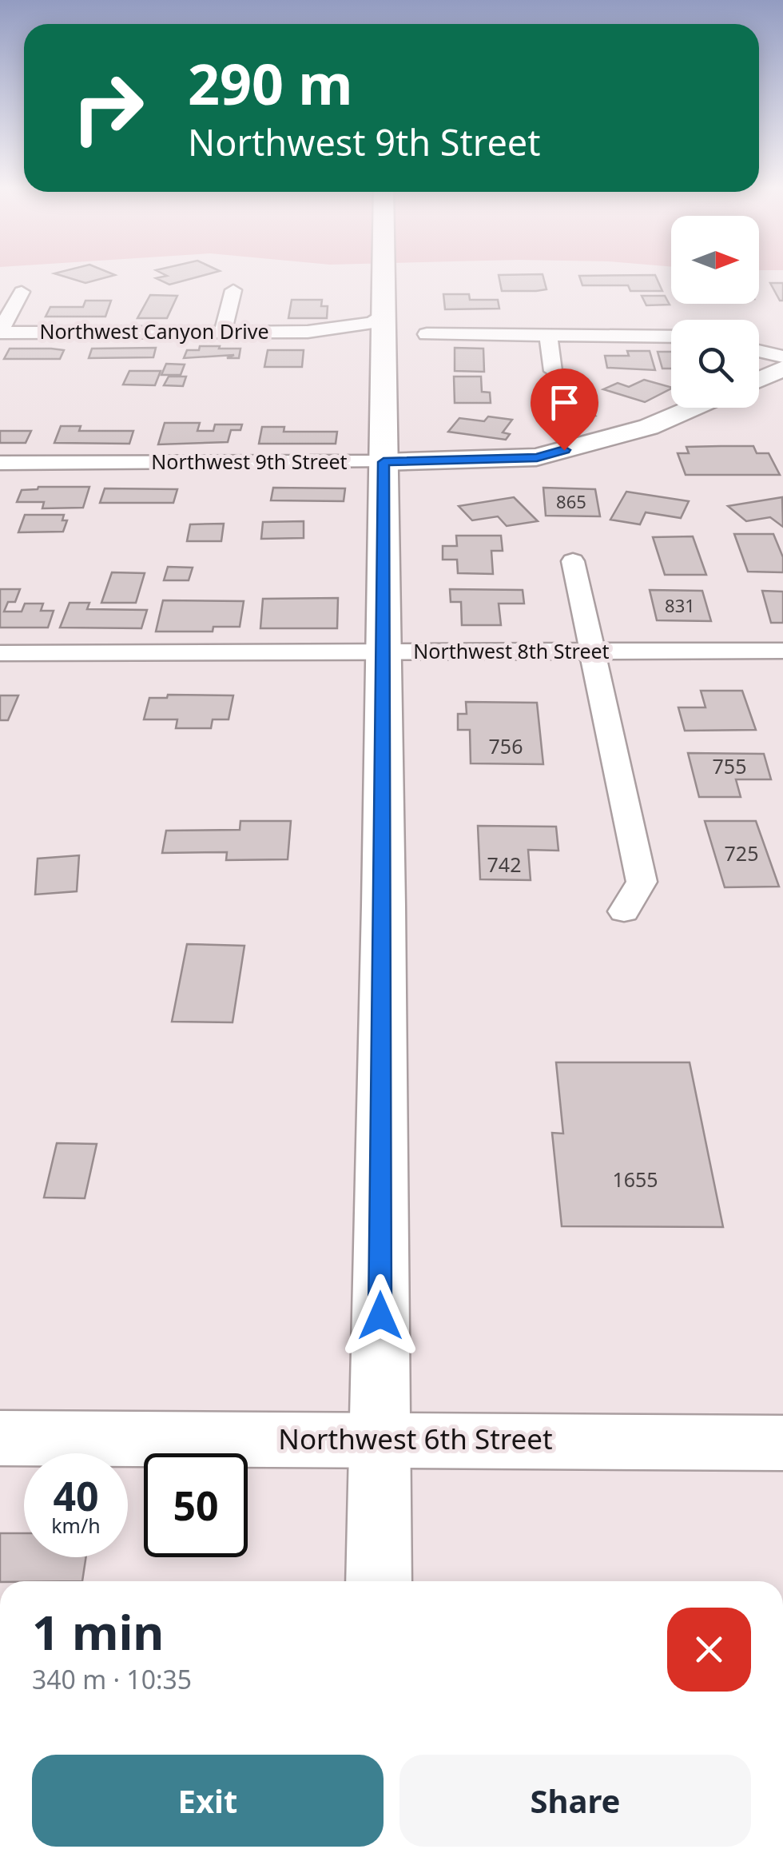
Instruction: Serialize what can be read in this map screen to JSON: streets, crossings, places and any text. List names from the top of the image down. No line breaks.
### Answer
{"streets":{"main road":["Northwest 6th Street"],"street":["Northwest Canyon Drive","Northwest 9th Street","Northwest 8th Street"]},"house_numbers":["865","831","756","755","725","742","1655"],"north":"right","page":{"turn":["290 m","Northwest 9th Street"],"speed":"40 km/h","limit":"50","heading":["1 min","340 m · 10:35"],"buttons":["Exit","Share"]}}
